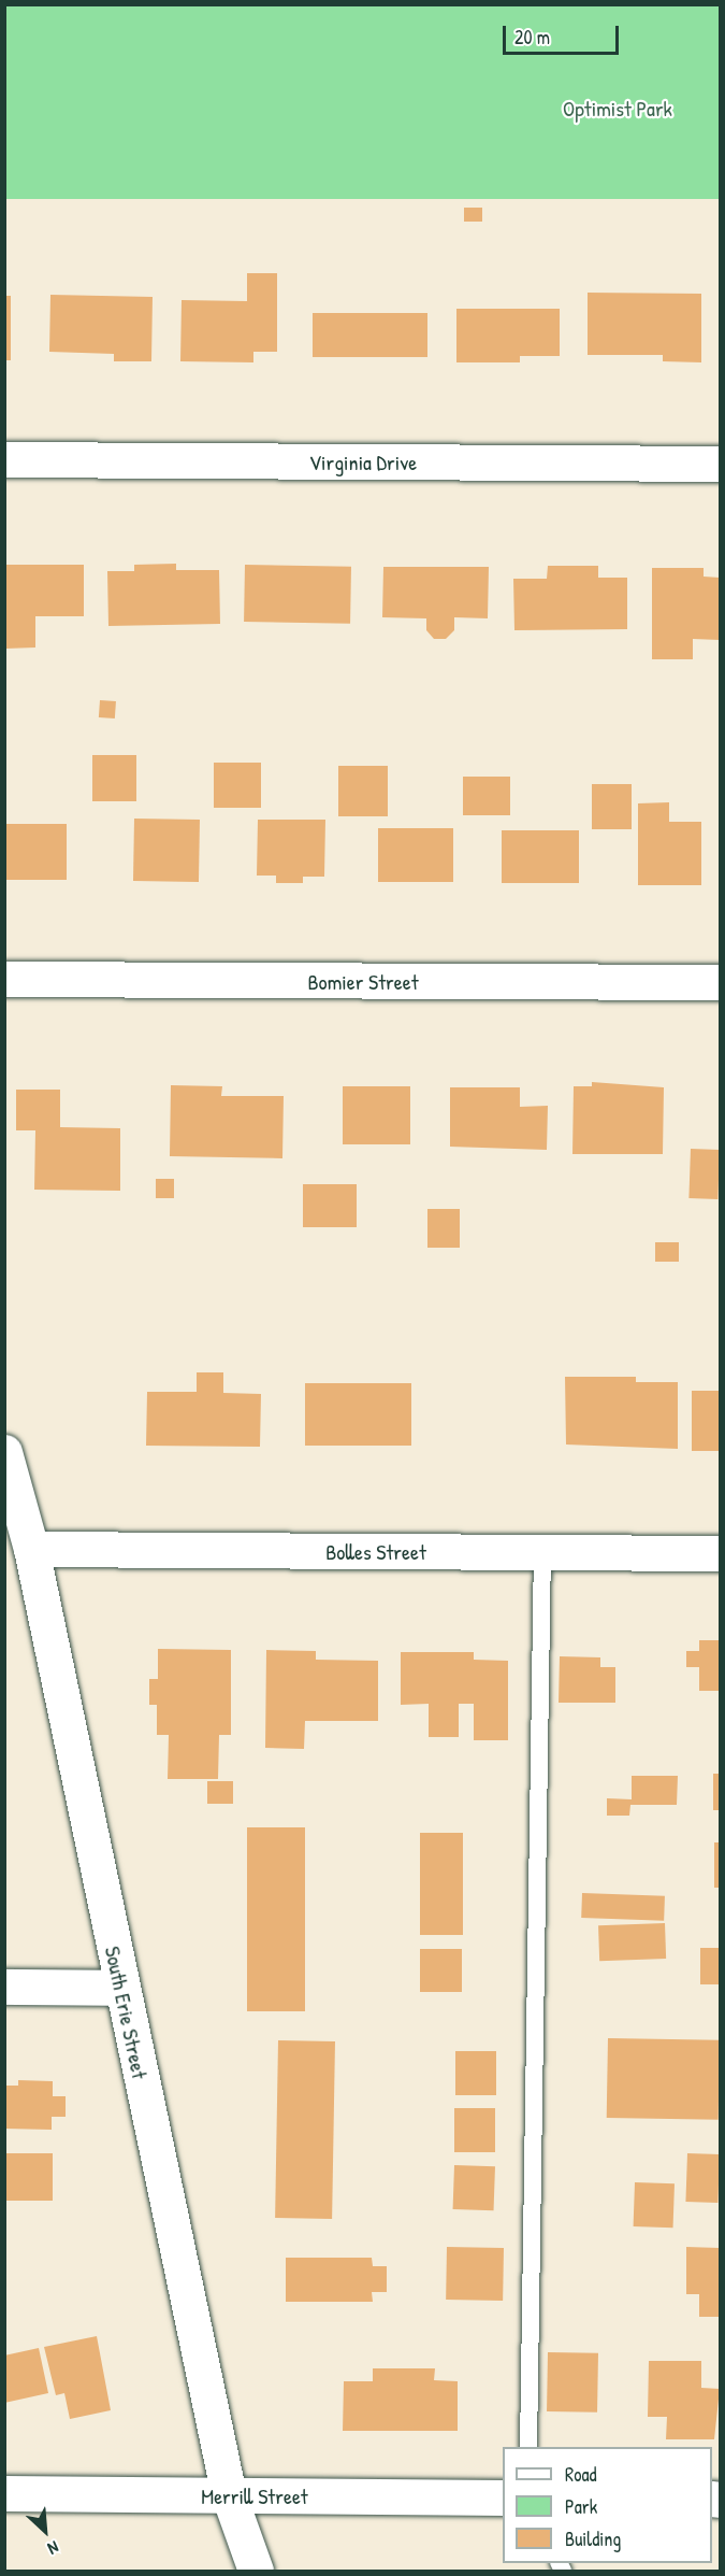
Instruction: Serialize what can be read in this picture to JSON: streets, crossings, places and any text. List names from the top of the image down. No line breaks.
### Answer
{"streets":{"street":["Virginia Drive","Bomier Street","Bolles Street","South Erie Street","Merrill Street"]},"crossings":[["Bolles Street","South Erie Street"],["South Erie Street","Merrill Street"]],"parks":["Optimist Park"],"legend":["Road","Park","Building"],"scale_bar":"20 m","north":"bottom right"}
